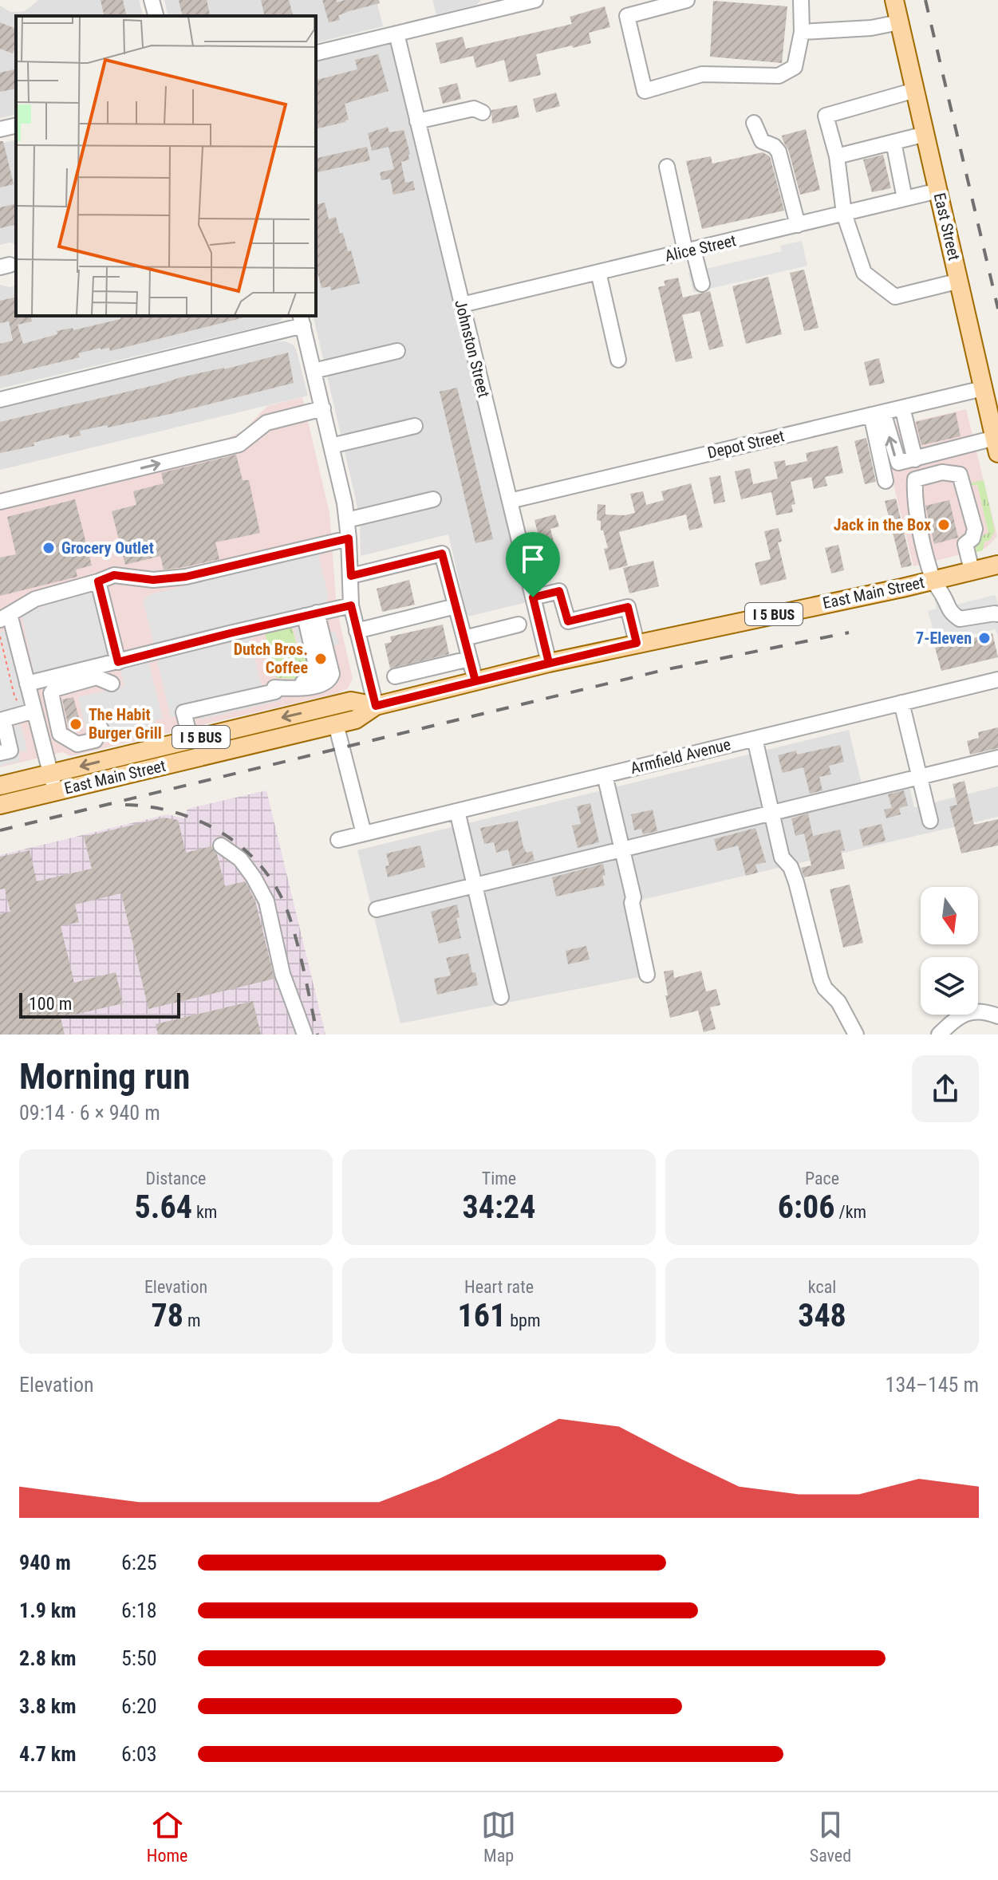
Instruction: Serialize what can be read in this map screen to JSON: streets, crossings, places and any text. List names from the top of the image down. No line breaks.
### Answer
{"streets":{"main road":["East Street","East Main Street","I 5 BUS"],"street":["Alice Street","Johnston Street","Depot Street","Armfield Avenue"]},"crossings":[["East Street","Alice Street"],["East Street","Depot Street"],["Alice Street","Johnston Street"],["Johnston Street","Depot Street"],["Johnston Street","East Main Street"]],"places":["Jack in the Box","Grocery Outlet","7-Eleven","Dutch Bros. Coffee","The Habit Burger Grill"],"scale_bar":"100 m","north":"bottom","page":{"scale":"100 m","heading":["Morning run","09:14 · 6 × 940 m"],"stats":[["Distance","5.64 km"],["Time","34:24"],["Pace","6:06 /km"],["Elevation","78 m"],["Heart rate","161 bpm"],["kcal","348"]],"chart":["Elevation","134–145 m"],"list":[{"name":"940 m","note":"6:25"},{"name":"1.9 km","note":"6:18"},{"name":"2.8 km","note":"5:50"},{"name":"3.8 km","note":"6:20"},{"name":"4.7 km","note":"6:03"}],"tabs":["Home","Map","Saved"]}}
